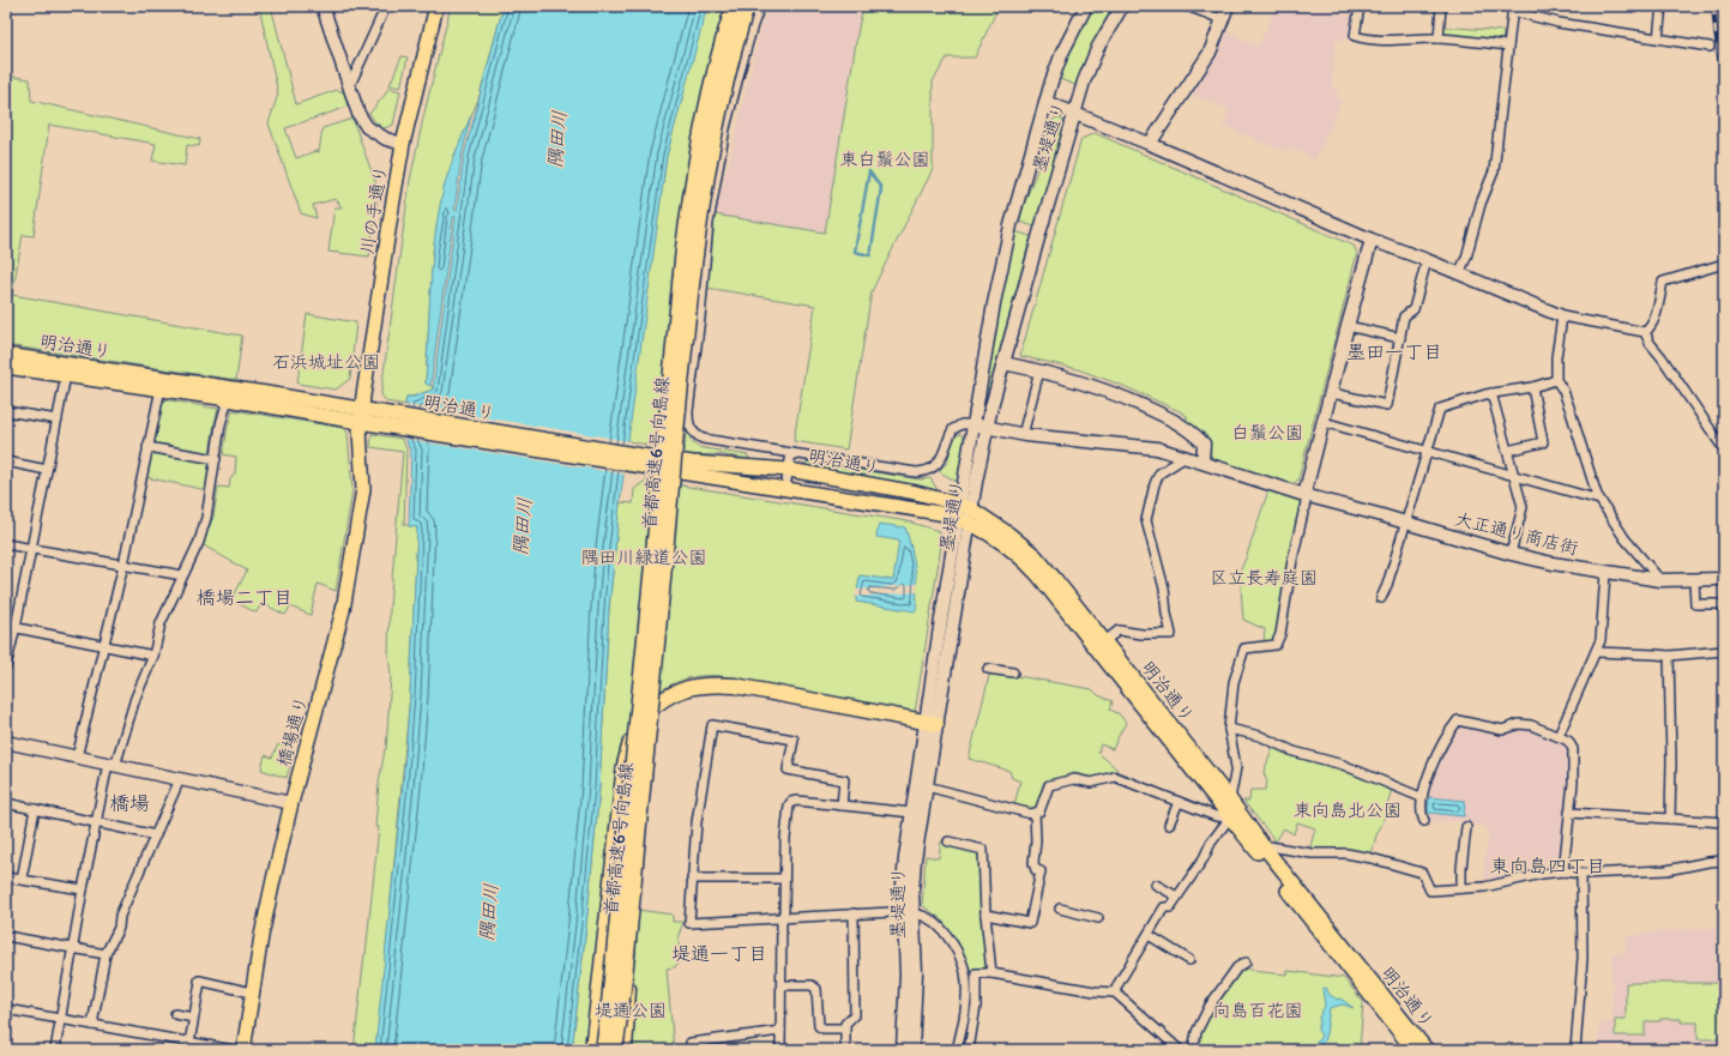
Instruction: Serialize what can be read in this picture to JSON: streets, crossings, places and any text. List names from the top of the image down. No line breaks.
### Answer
{"streets":{"highway":["首都高速6号向島線"],"main road":["川の手通り","明治通り","橋場通り"],"street":["墨堤通り","大正通り商店街"]},"crossings":[["墨堤通り","明治通り"],["墨堤通り","大正通り商店街"],["川の手通り","明治通り"],["川の手通り","橋場通り"],["明治通り","橋場通り"]],"districts":["墨田一丁目","橋場二丁目","橋場","東向島四丁目","堤通一丁目"],"water":["隅田川"],"parks":["東白鬚公園","石浜城址公園","白鬚公園","隅田川緑道公園","区立長寿庭園","東向島北公園","堤通公園","向島百花園"]}
